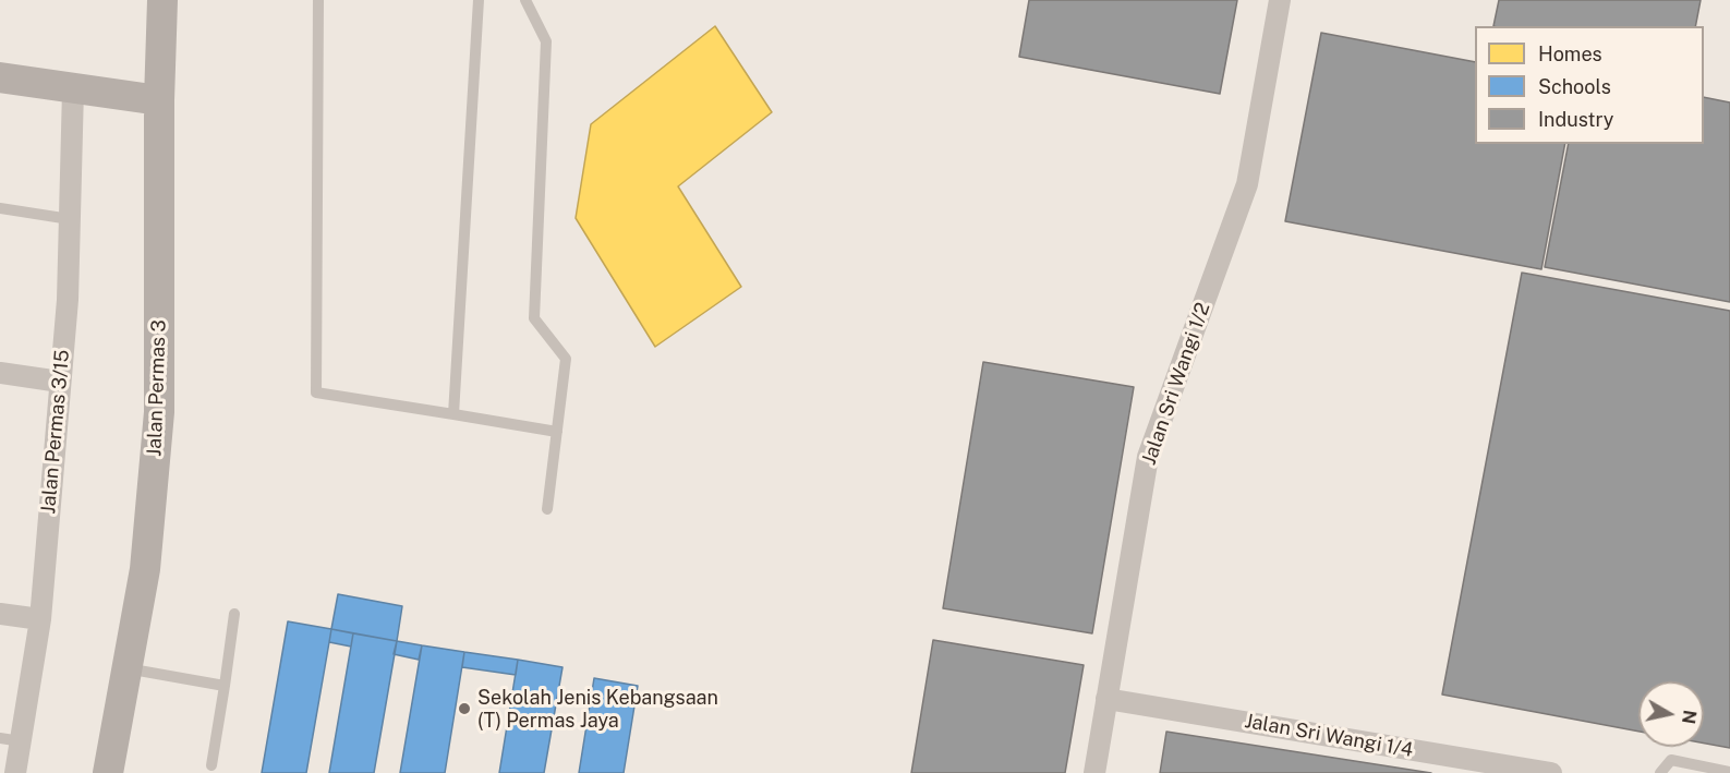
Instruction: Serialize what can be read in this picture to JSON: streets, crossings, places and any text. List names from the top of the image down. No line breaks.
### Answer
{"streets":{"street":["Jalan Sri Wangi 1/2","Jalan Permas 3","Jalan Permas 3/15","Jalan Sri Wangi 1/4"]},"crossings":[["Jalan Sri Wangi 1/2","Jalan Sri Wangi 1/4"]],"places":["Sekolah Jenis Kebangsaan (T) Permas Jaya"],"legend":["Homes","Schools","Industry"],"north":"right"}
